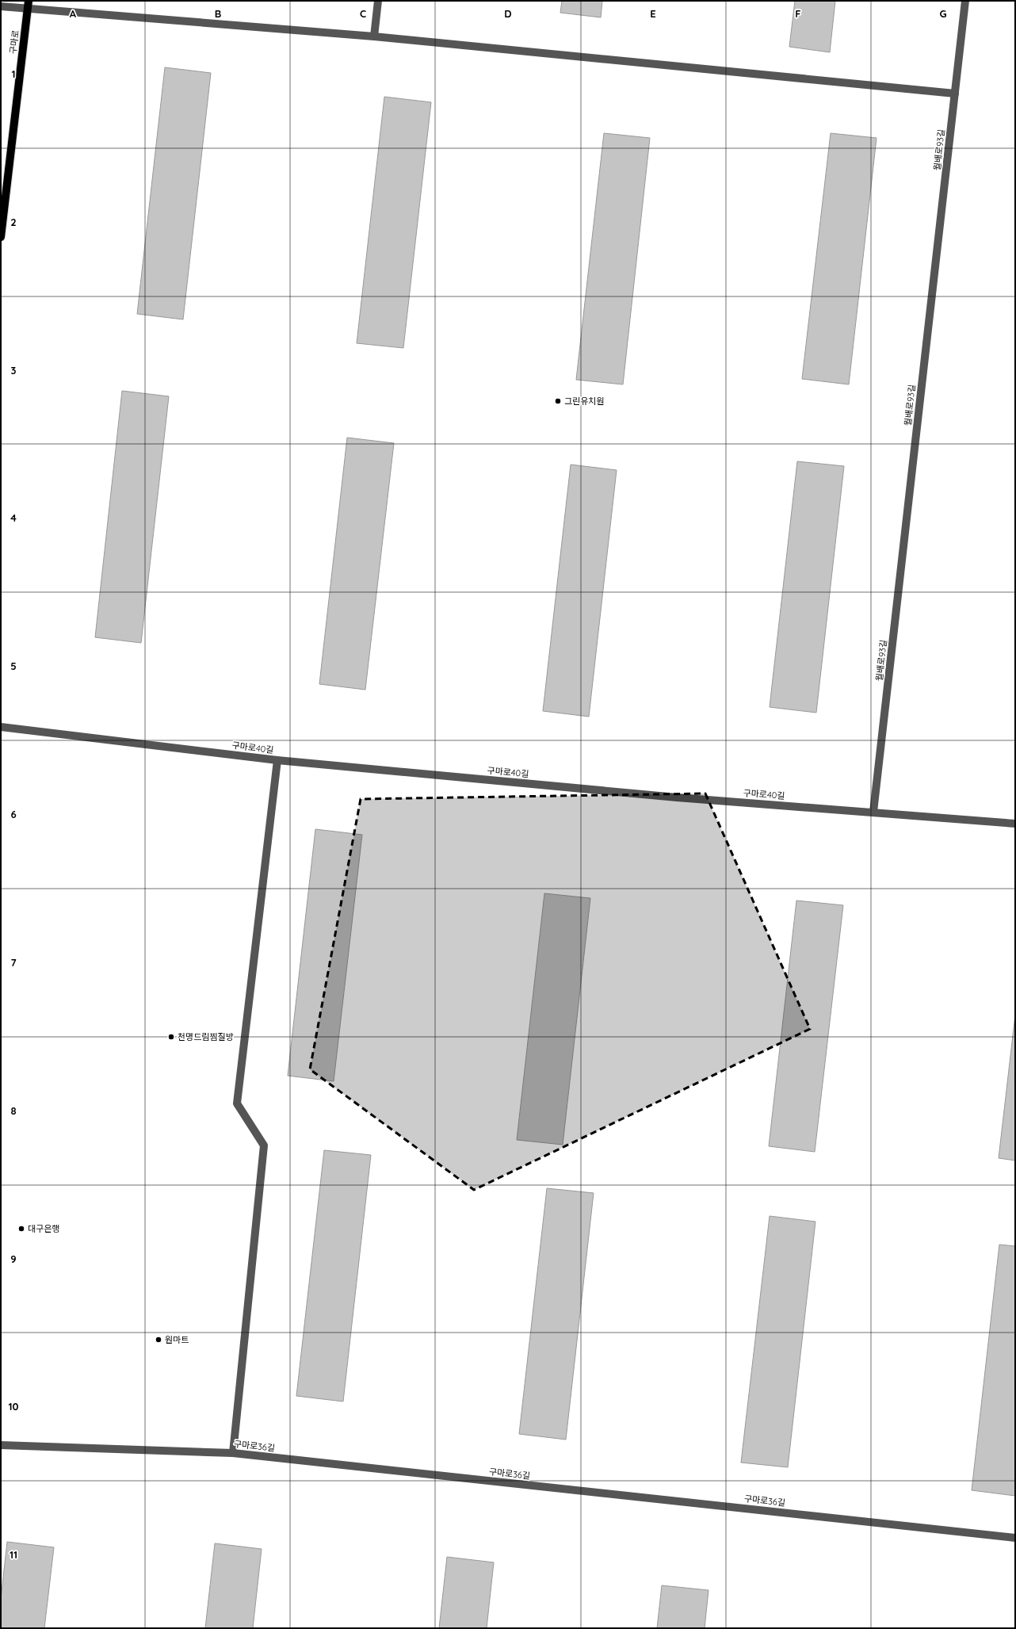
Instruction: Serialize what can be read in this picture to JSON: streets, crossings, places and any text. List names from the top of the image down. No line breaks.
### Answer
{"streets":{"main road":["구마로"],"street":["월배로93길","구마로40길","구마로36길"]},"crossings":[["월배로93길","구마로40길"]],"places":["그린유치원","천명드림찜질방","대구은행","원마트"],"grid":{"columns":["A","B","C","D","E","F","G"],"rows":["1","2","3","4","5","6","7","8","9","10","11"]}}
